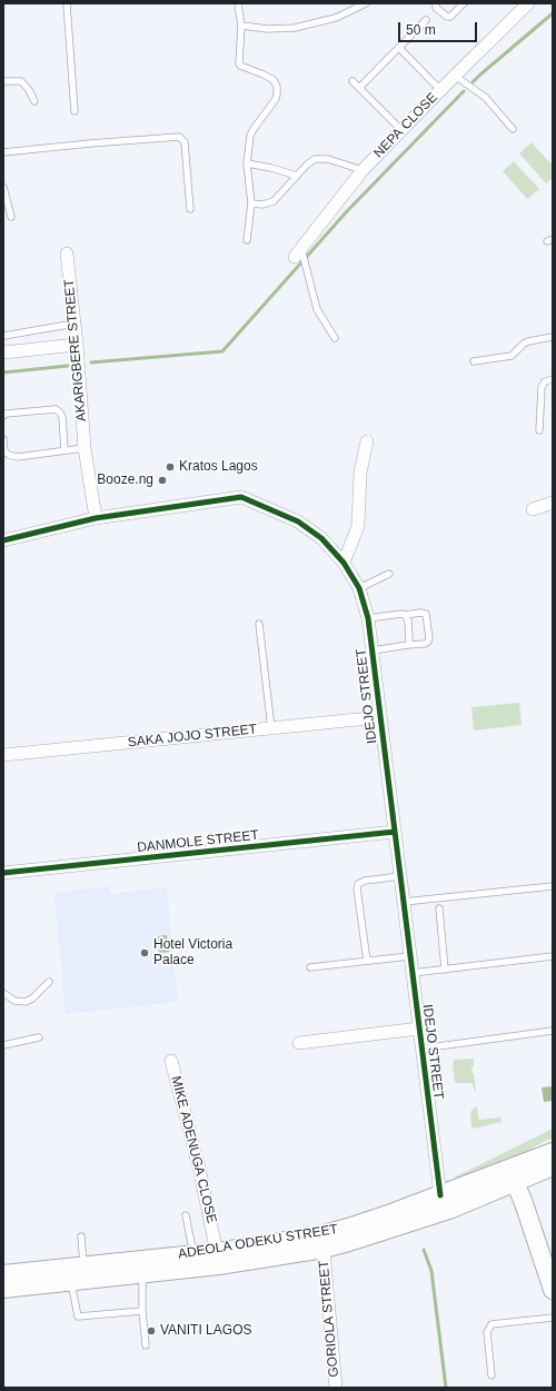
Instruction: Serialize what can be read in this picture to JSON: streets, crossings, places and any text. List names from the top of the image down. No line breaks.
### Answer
{"streets":{"main road":["ADEOLA ODEKU STREET"],"street":["NEPA CLOSE","AKARIGBERE STREET","IDEJO STREET","SAKA JOJO STREET","DANMOLE STREET","MIKE ADENUGA CLOSE","GORIOLA STREET"]},"crossings":[["AKARIGBERE STREET","IDEJO STREET"],["IDEJO STREET","SAKA JOJO STREET"],["IDEJO STREET","DANMOLE STREET"],["IDEJO STREET","ADEOLA ODEKU STREET"],["MIKE ADENUGA CLOSE","ADEOLA ODEKU STREET"],["ADEOLA ODEKU STREET","GORIOLA STREET"]],"places":["Kratos Lagos","Booze.ng","Hotel Victoria Palace","VANITI LAGOS"],"scale_bar":"50 m"}
